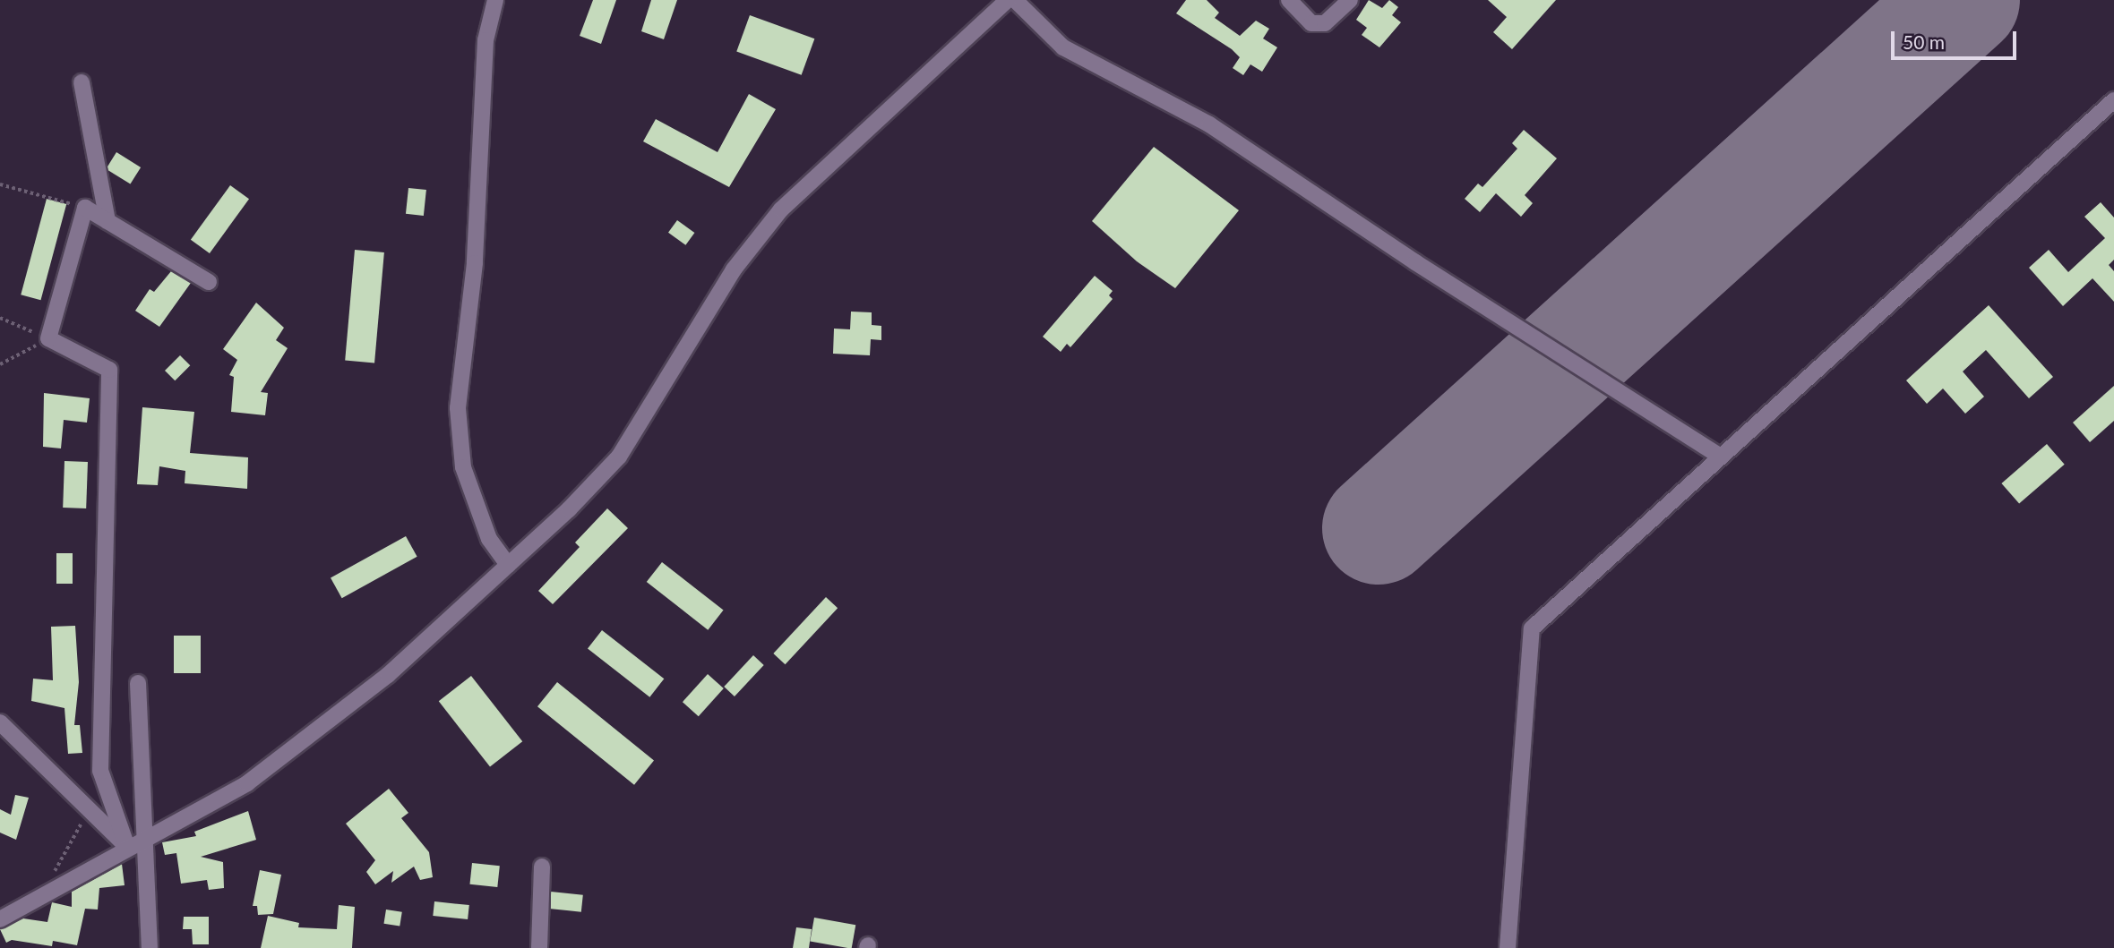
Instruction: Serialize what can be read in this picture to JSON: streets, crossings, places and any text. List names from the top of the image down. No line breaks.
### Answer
{"scale_bar":"50 m"}
